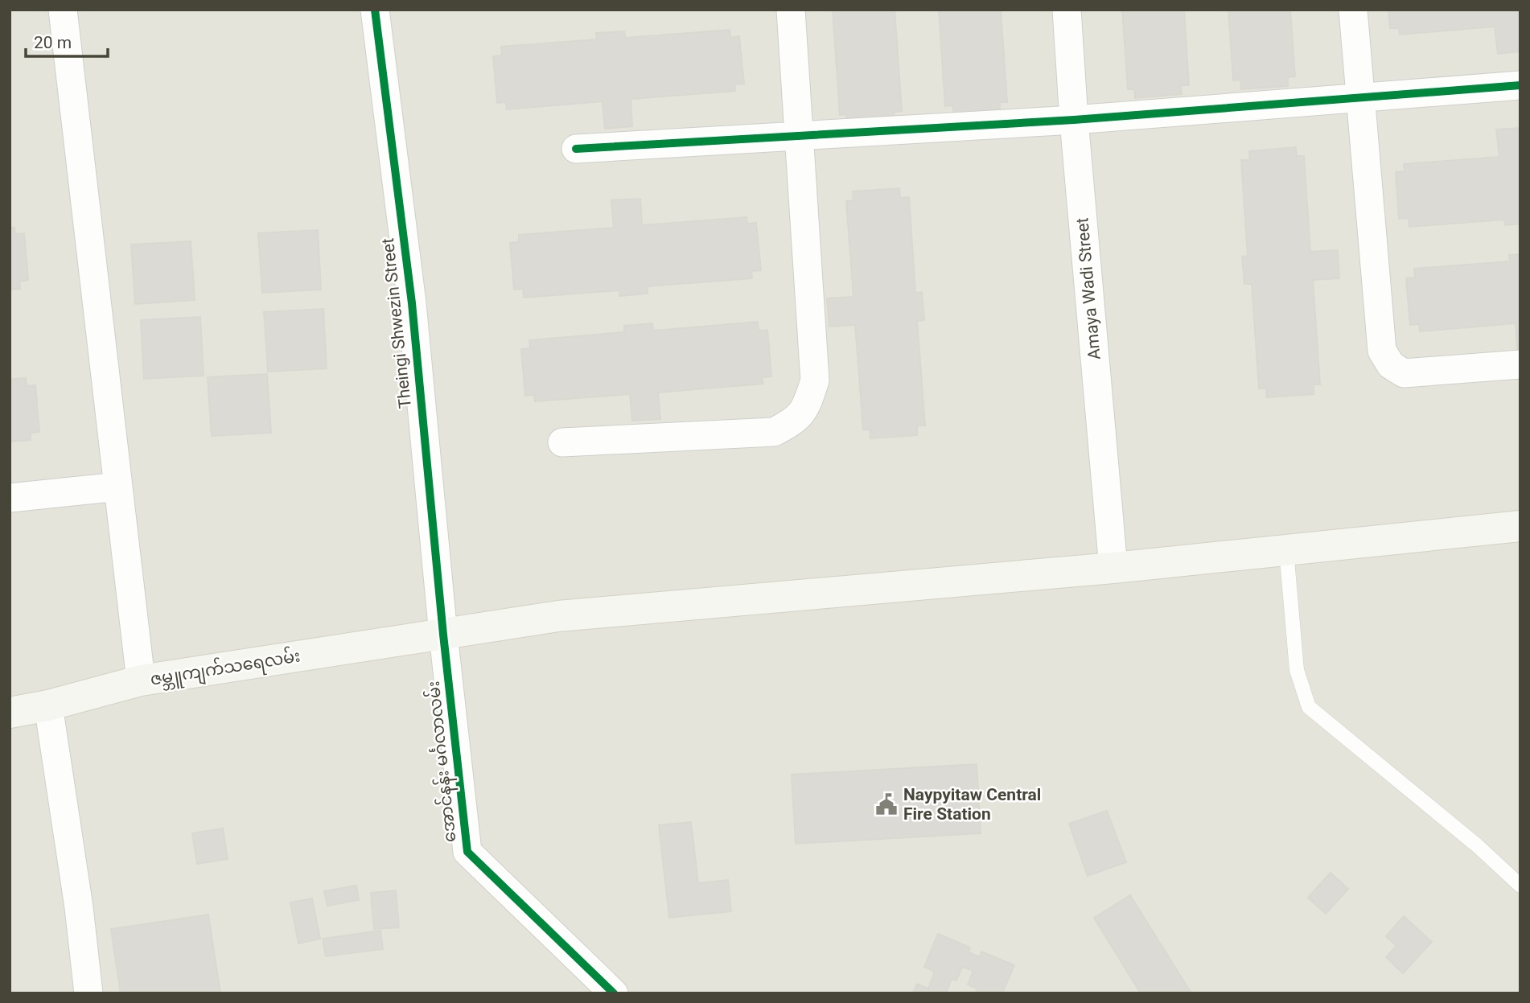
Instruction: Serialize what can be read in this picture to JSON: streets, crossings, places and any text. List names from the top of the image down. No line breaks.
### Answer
{"streets":{"main road":["ဇမ္ဘူကျက်သရေလမ်း"],"street":["Amaya Wadi Street","Theingi Shwezin Street","အောင်နန်း မင်္ဂလာလမ်း"]},"crossings":[["Amaya Wadi Street","ဇမ္ဘူကျက်သရေလမ်း"],["Theingi Shwezin Street","ဇမ္ဘူကျက်သရေလမ်း"],["Theingi Shwezin Street","အောင်နန်း မင်္ဂလာလမ်း"],["ဇမ္ဘူကျက်သရေလမ်း","အောင်နန်း မင်္ဂလာလမ်း"]],"places":{"public building":["Naypyitaw Central Fire Station"]},"scale_bar":"20 m"}
